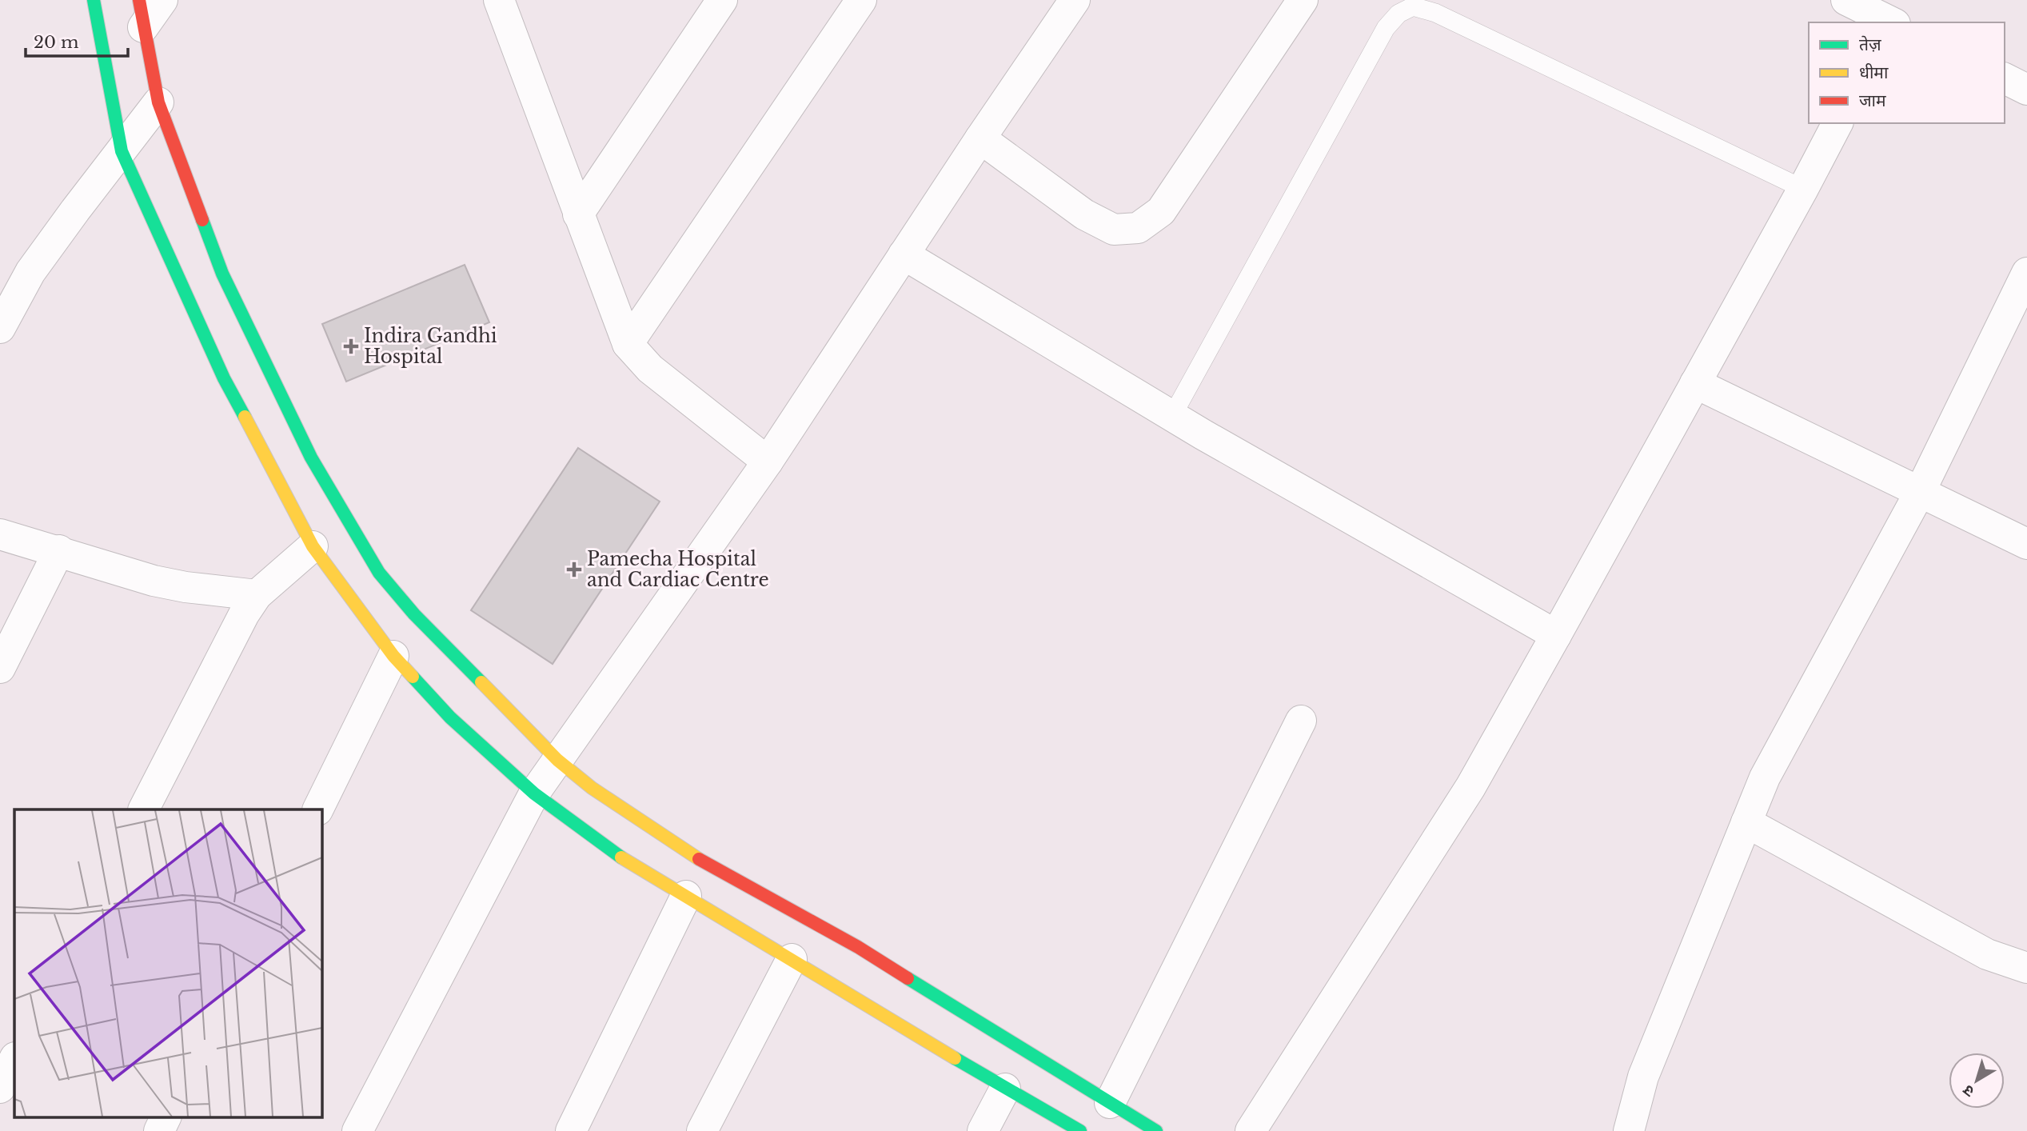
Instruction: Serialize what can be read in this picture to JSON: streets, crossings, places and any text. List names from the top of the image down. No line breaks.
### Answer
{"places":{"health":["Indira Gandhi Hospital","Pamecha Hospital and Cardiac Centre"]},"legend":["तेज़","धीमा","जाम"],"scale_bar":"20 m","north":"bottom left"}
